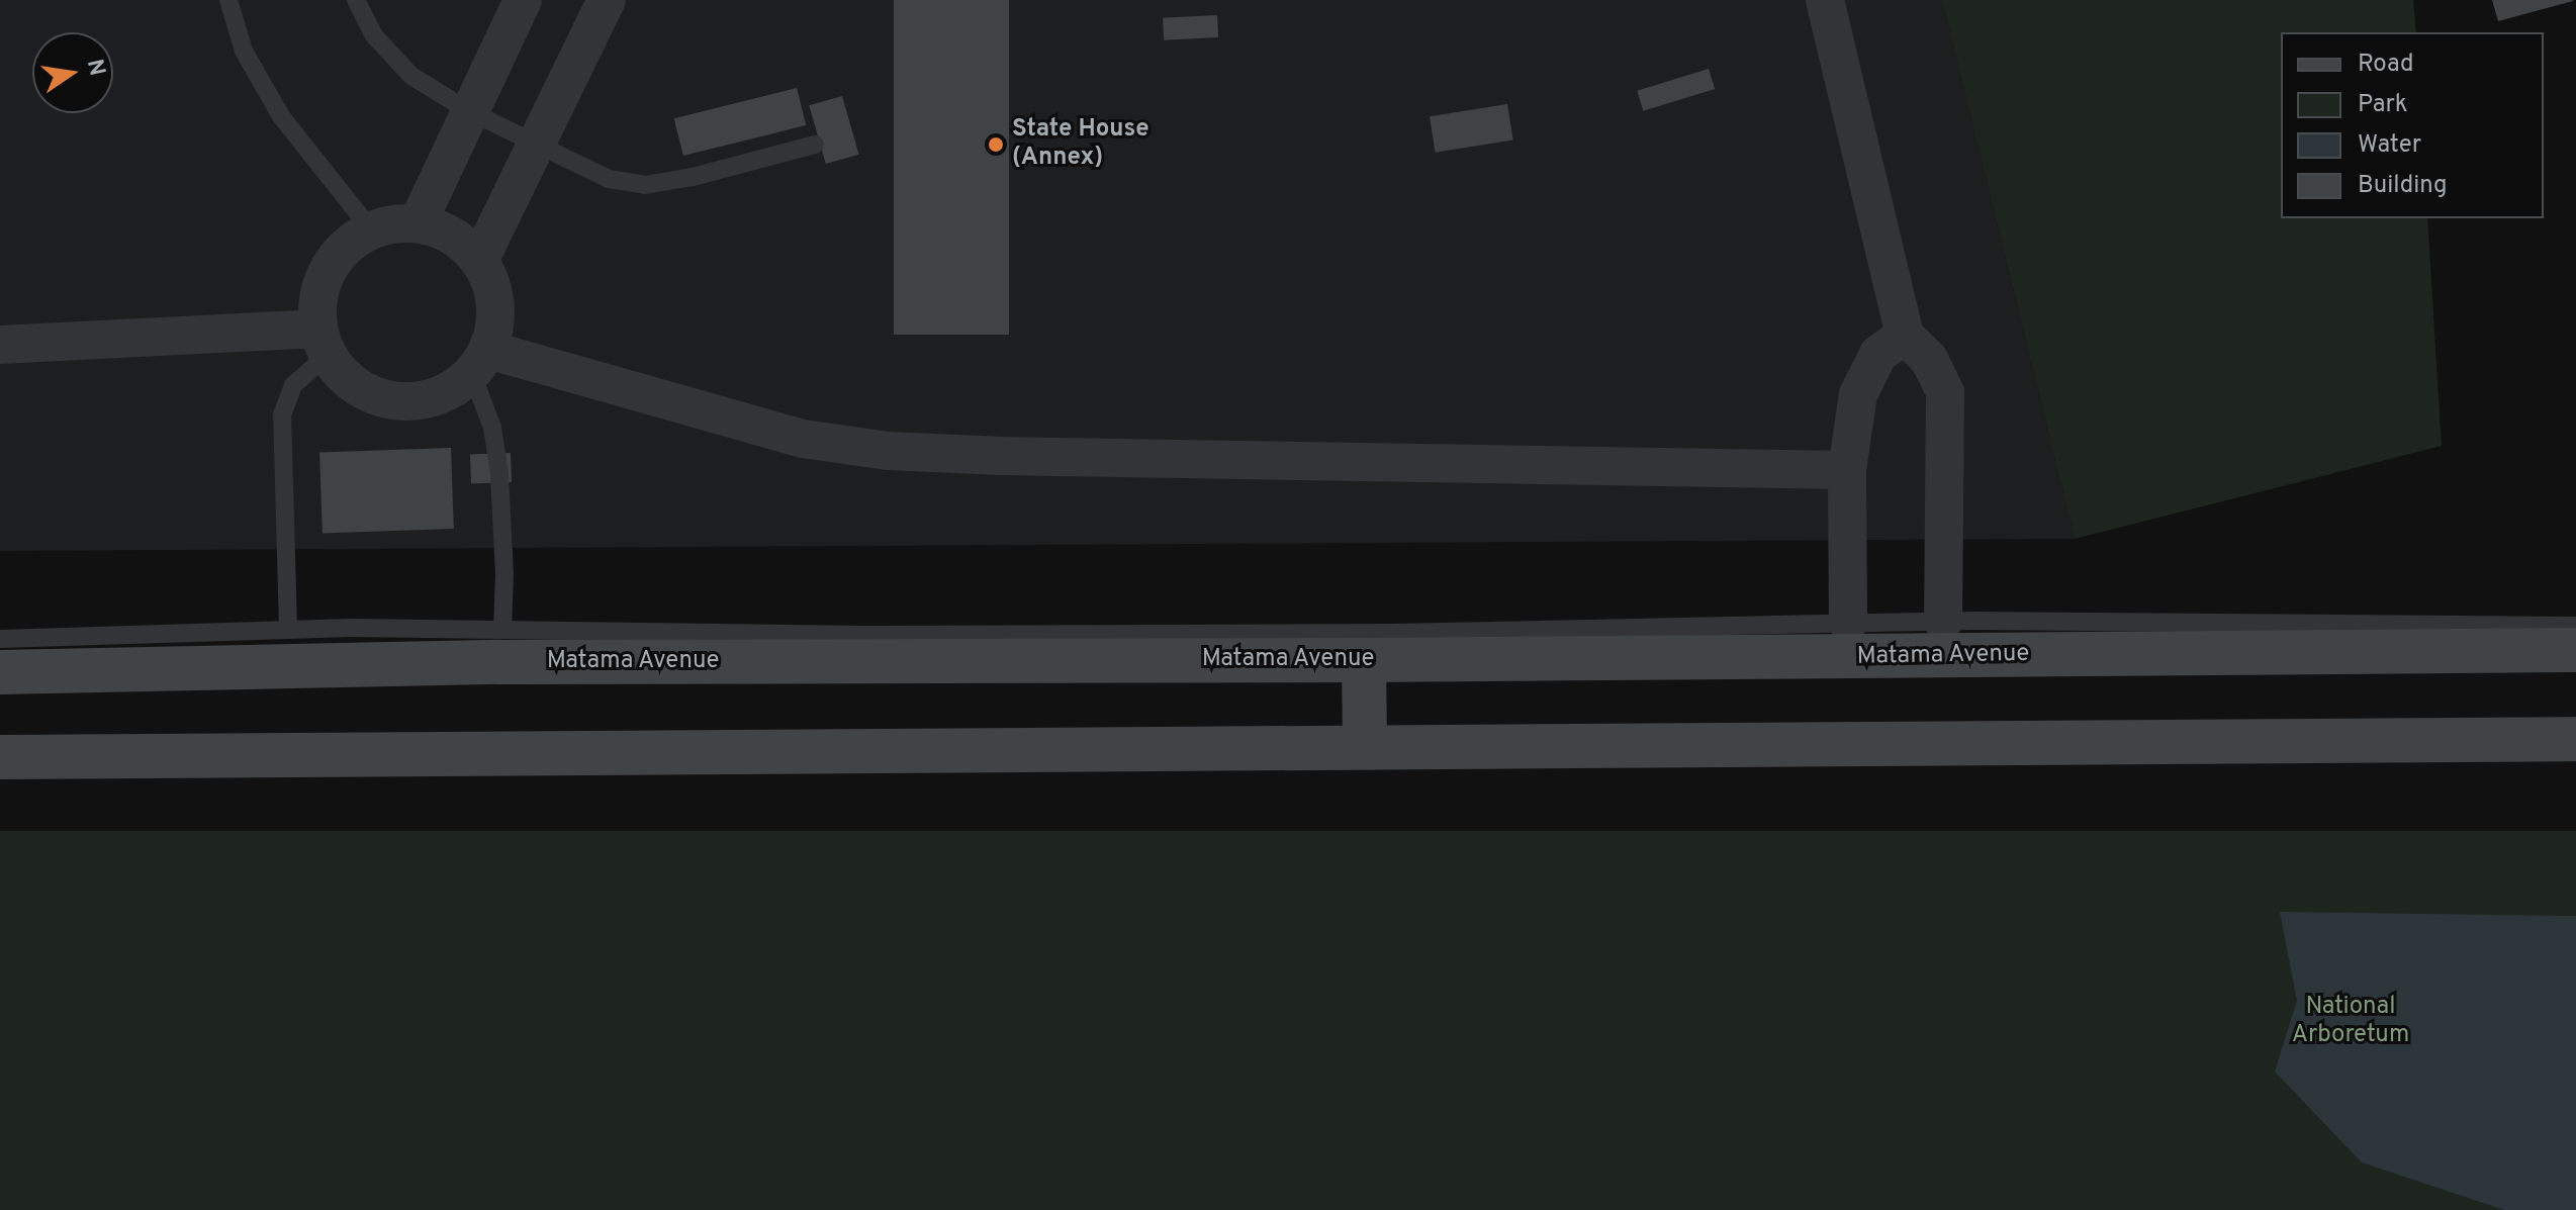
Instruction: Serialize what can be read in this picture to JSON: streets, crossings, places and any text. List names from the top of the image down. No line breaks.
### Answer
{"streets":{"main road":["Matama Avenue"]},"parks":["National Arboretum"],"places":["State House (Annex)"],"legend":["Road","Park","Water","Building"],"north":"right"}
